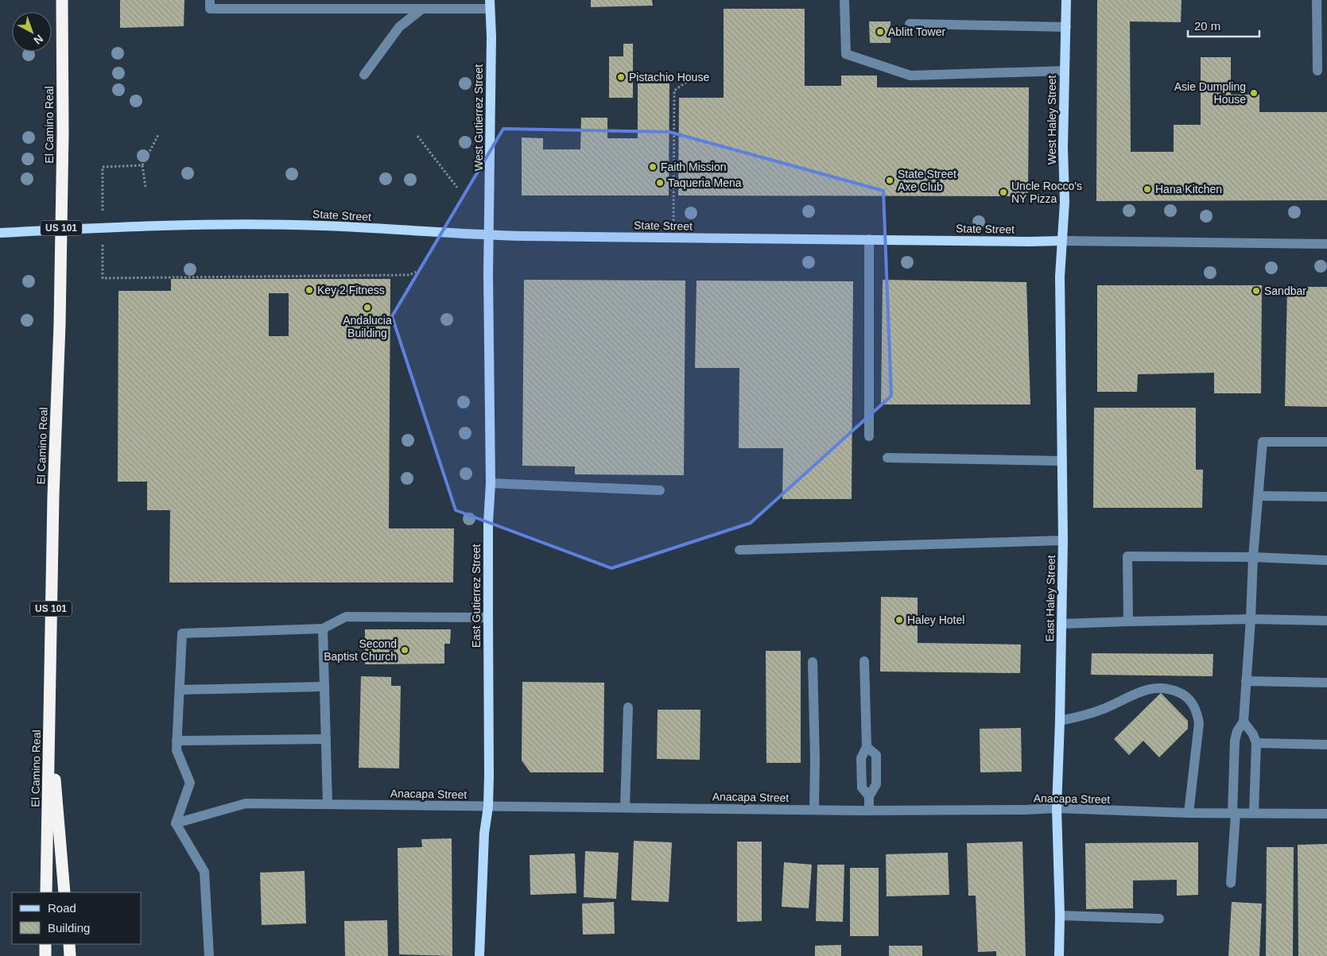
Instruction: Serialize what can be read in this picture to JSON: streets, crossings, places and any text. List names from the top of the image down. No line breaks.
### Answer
{"streets":{"highway":["El Camino Real","US 101"],"main road":["West Gutierrez Street","West Haley Street","State Street","East Gutierrez Street","East Haley Street"],"street":["Anacapa Street"]},"crossings":[["West Gutierrez Street","State Street"],["West Gutierrez Street","East Gutierrez Street"],["West Haley Street","State Street"],["West Haley Street","East Haley Street"],["State Street","East Gutierrez Street"],["State Street","East Haley Street"],["East Gutierrez Street","Anacapa Street"],["East Haley Street","Anacapa Street"]],"places":["Ablitt Tower","Pistachio House","Asie Dumpling House","Faith Mission","State Street Axe Club","Taqueria Mena","Hana Kitchen","Uncle Rocco's NY Pizza","Key 2 Fitness","Sandbar","Andalucia Building","Haley Hotel","Second Baptist Church"],"legend":["Road","Building"],"scale_bar":"20 m","north":"bottom right"}
